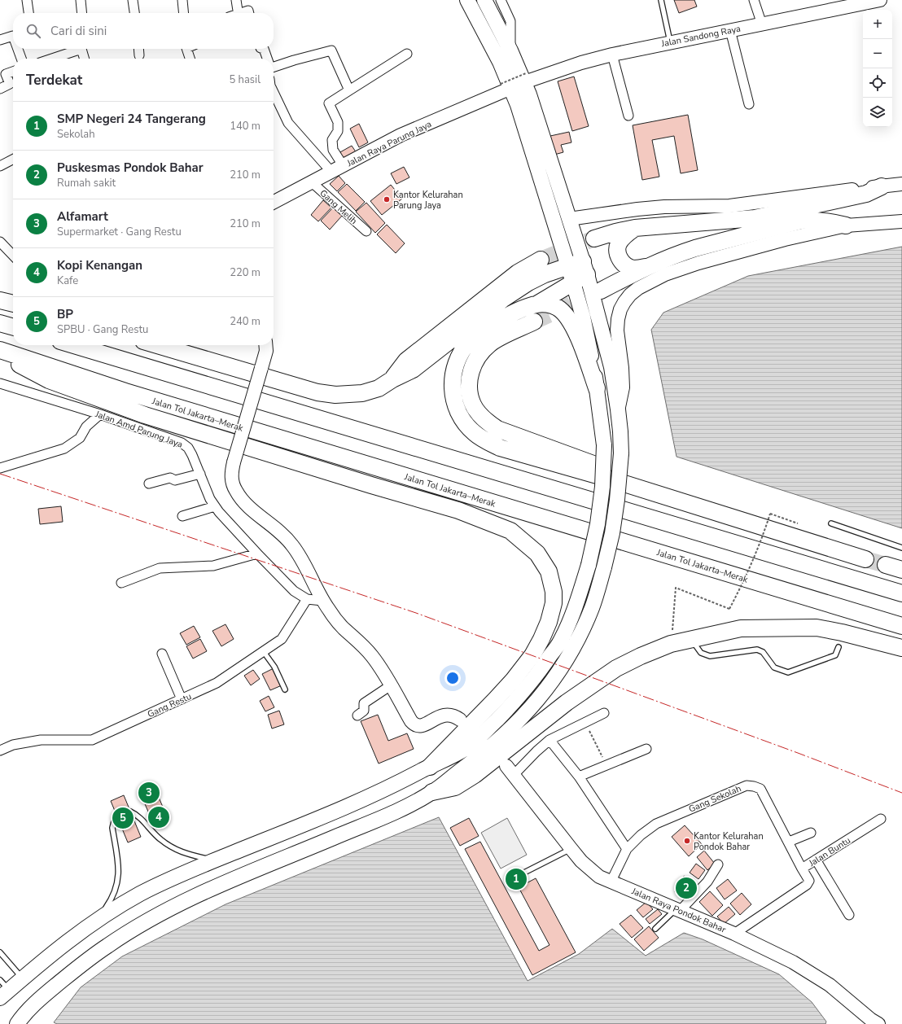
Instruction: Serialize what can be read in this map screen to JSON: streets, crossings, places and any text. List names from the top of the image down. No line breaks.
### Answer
{"streets":{"highway":["Jalan Tol Jakarta–Merak"],"street":["Jalan Sandong Raya","Jalan Raya Parung Jaya","Gang Melih","Jalan Amd Parung Jaya","Gang Restu","Gang Sekolah","Jalan Buntu","Jalan Raya Pondok Bahar"]},"crossings":[["Jalan Sandong Raya","Jalan Raya Parung Jaya"],["Jalan Raya Parung Jaya","Gang Melih"],["Jalan Amd Parung Jaya","Gang Restu"],["Gang Sekolah","Jalan Buntu"],["Gang Sekolah","Jalan Raya Pondok Bahar"],["Jalan Buntu","Jalan Raya Pondok Bahar"]],"places":["Kantor Kelurahan Parung Jaya","Kantor Kelurahan Pondok Bahar"],"page":{"map_buttons":["+","−"],"search":"Cari di sini","heading":["Terdekat","5 hasil"],"list":[{"mark":"1","name":"SMP Negeri 24 Tangerang","note":"Sekolah","value":"140 m"},{"mark":"2","name":"Puskesmas Pondok Bahar","note":"Rumah sakit","value":"210 m"},{"mark":"3","name":"Alfamart","note":"Supermarket · Gang Restu","value":"210 m"},{"mark":"4","name":"Kopi Kenangan","note":"Kafe","value":"220 m"},{"mark":"5","name":"BP","note":"SPBU · Gang Restu","value":"240 m"}],"pins":["3","4","5","1","2"]}}
